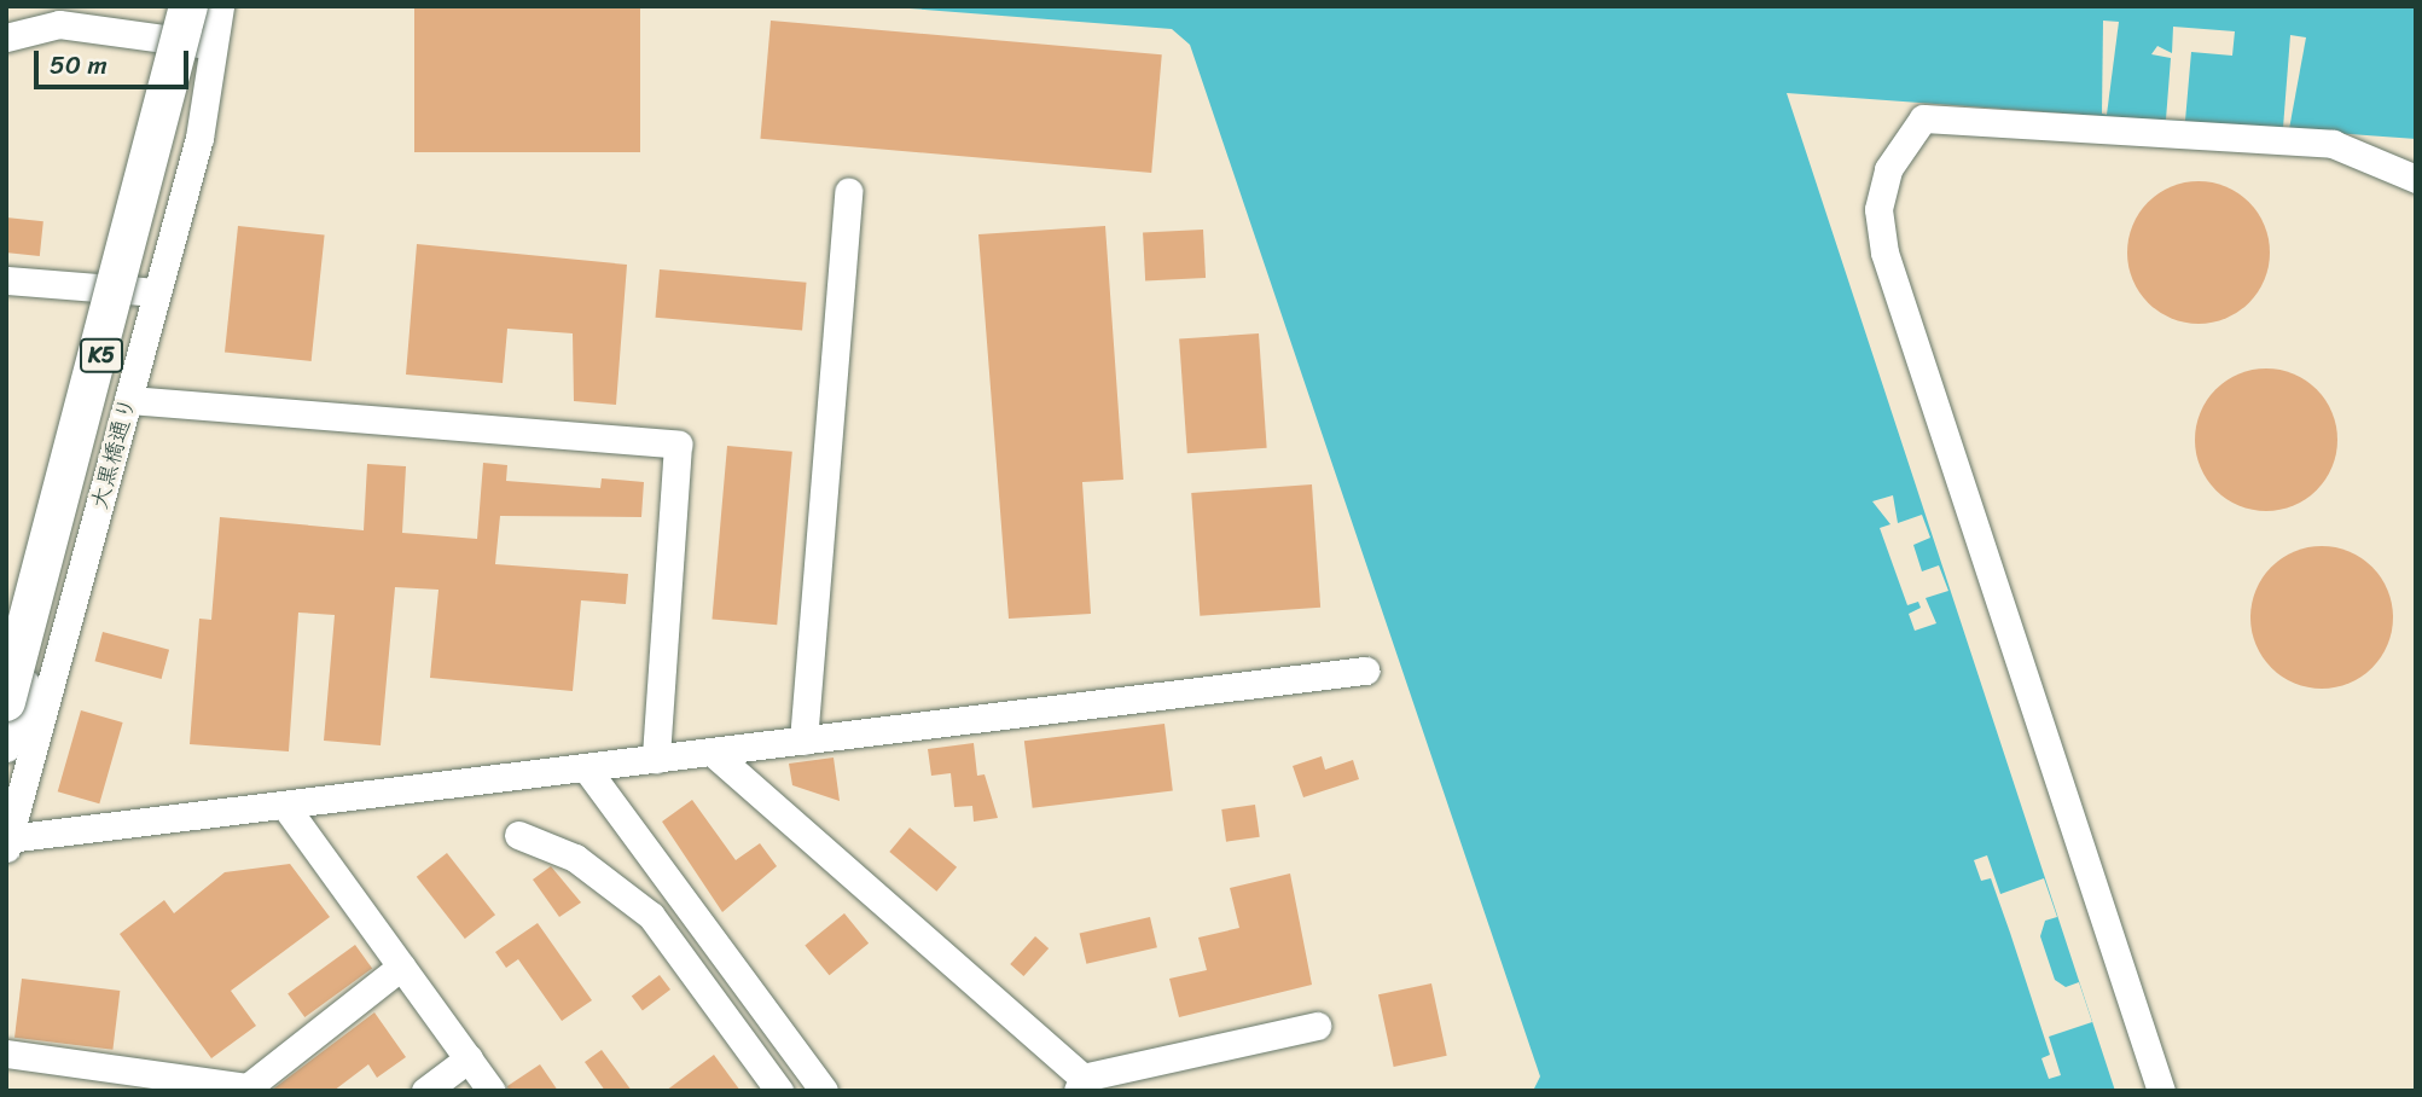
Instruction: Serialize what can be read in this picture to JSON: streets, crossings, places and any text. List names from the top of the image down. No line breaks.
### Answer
{"streets":{"highway":["K5"],"street":["大黒橋通り"]},"crossings":[["K5","大黒橋通り"]],"scale_bar":"50 m"}
